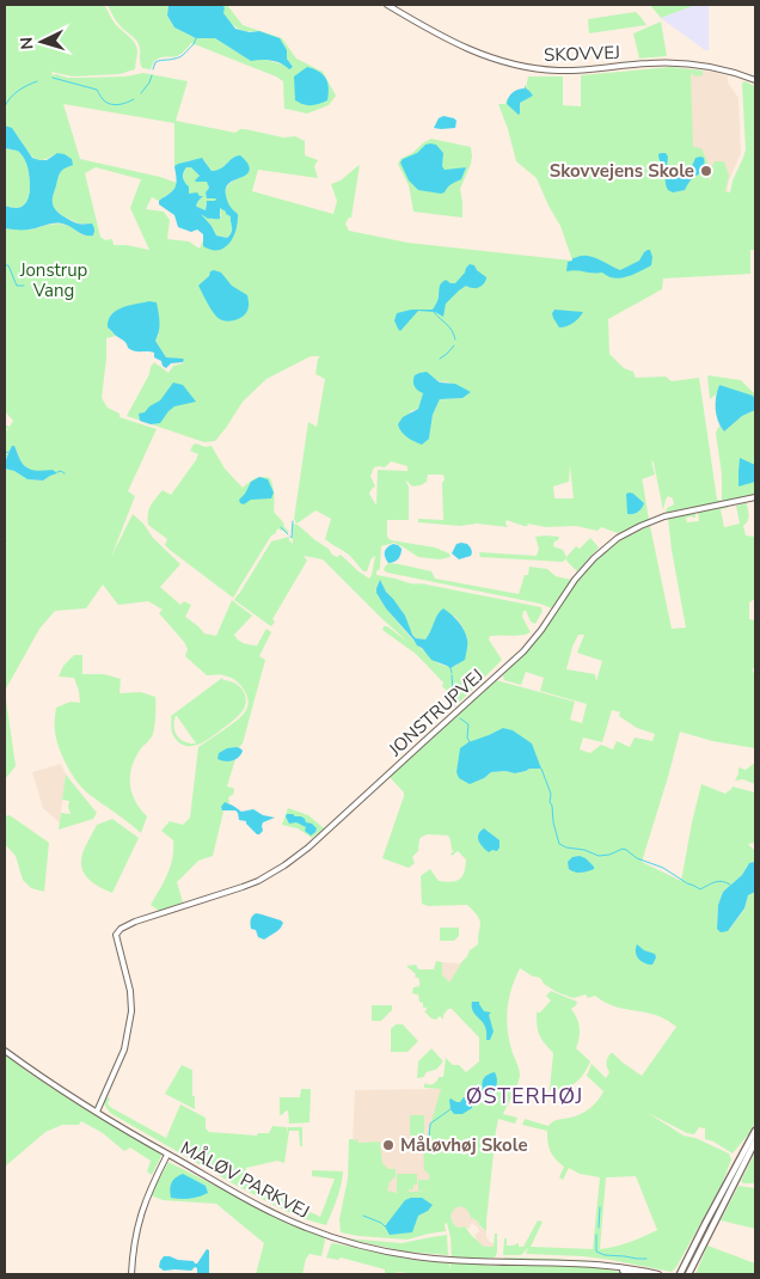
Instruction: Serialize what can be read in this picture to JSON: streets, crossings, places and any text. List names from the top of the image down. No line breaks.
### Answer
{"streets":{"street":["SKOVVEJ","JONSTRUPVEJ","MÅLØV PARKVEJ"]},"crossings":[["JONSTRUPVEJ","MÅLØV PARKVEJ"]],"districts":["ØSTERHØJ"],"parks":["Jonstrup Vang"],"places":["Skovvejens Skole","Måløvhøj Skole"],"north":"left"}
